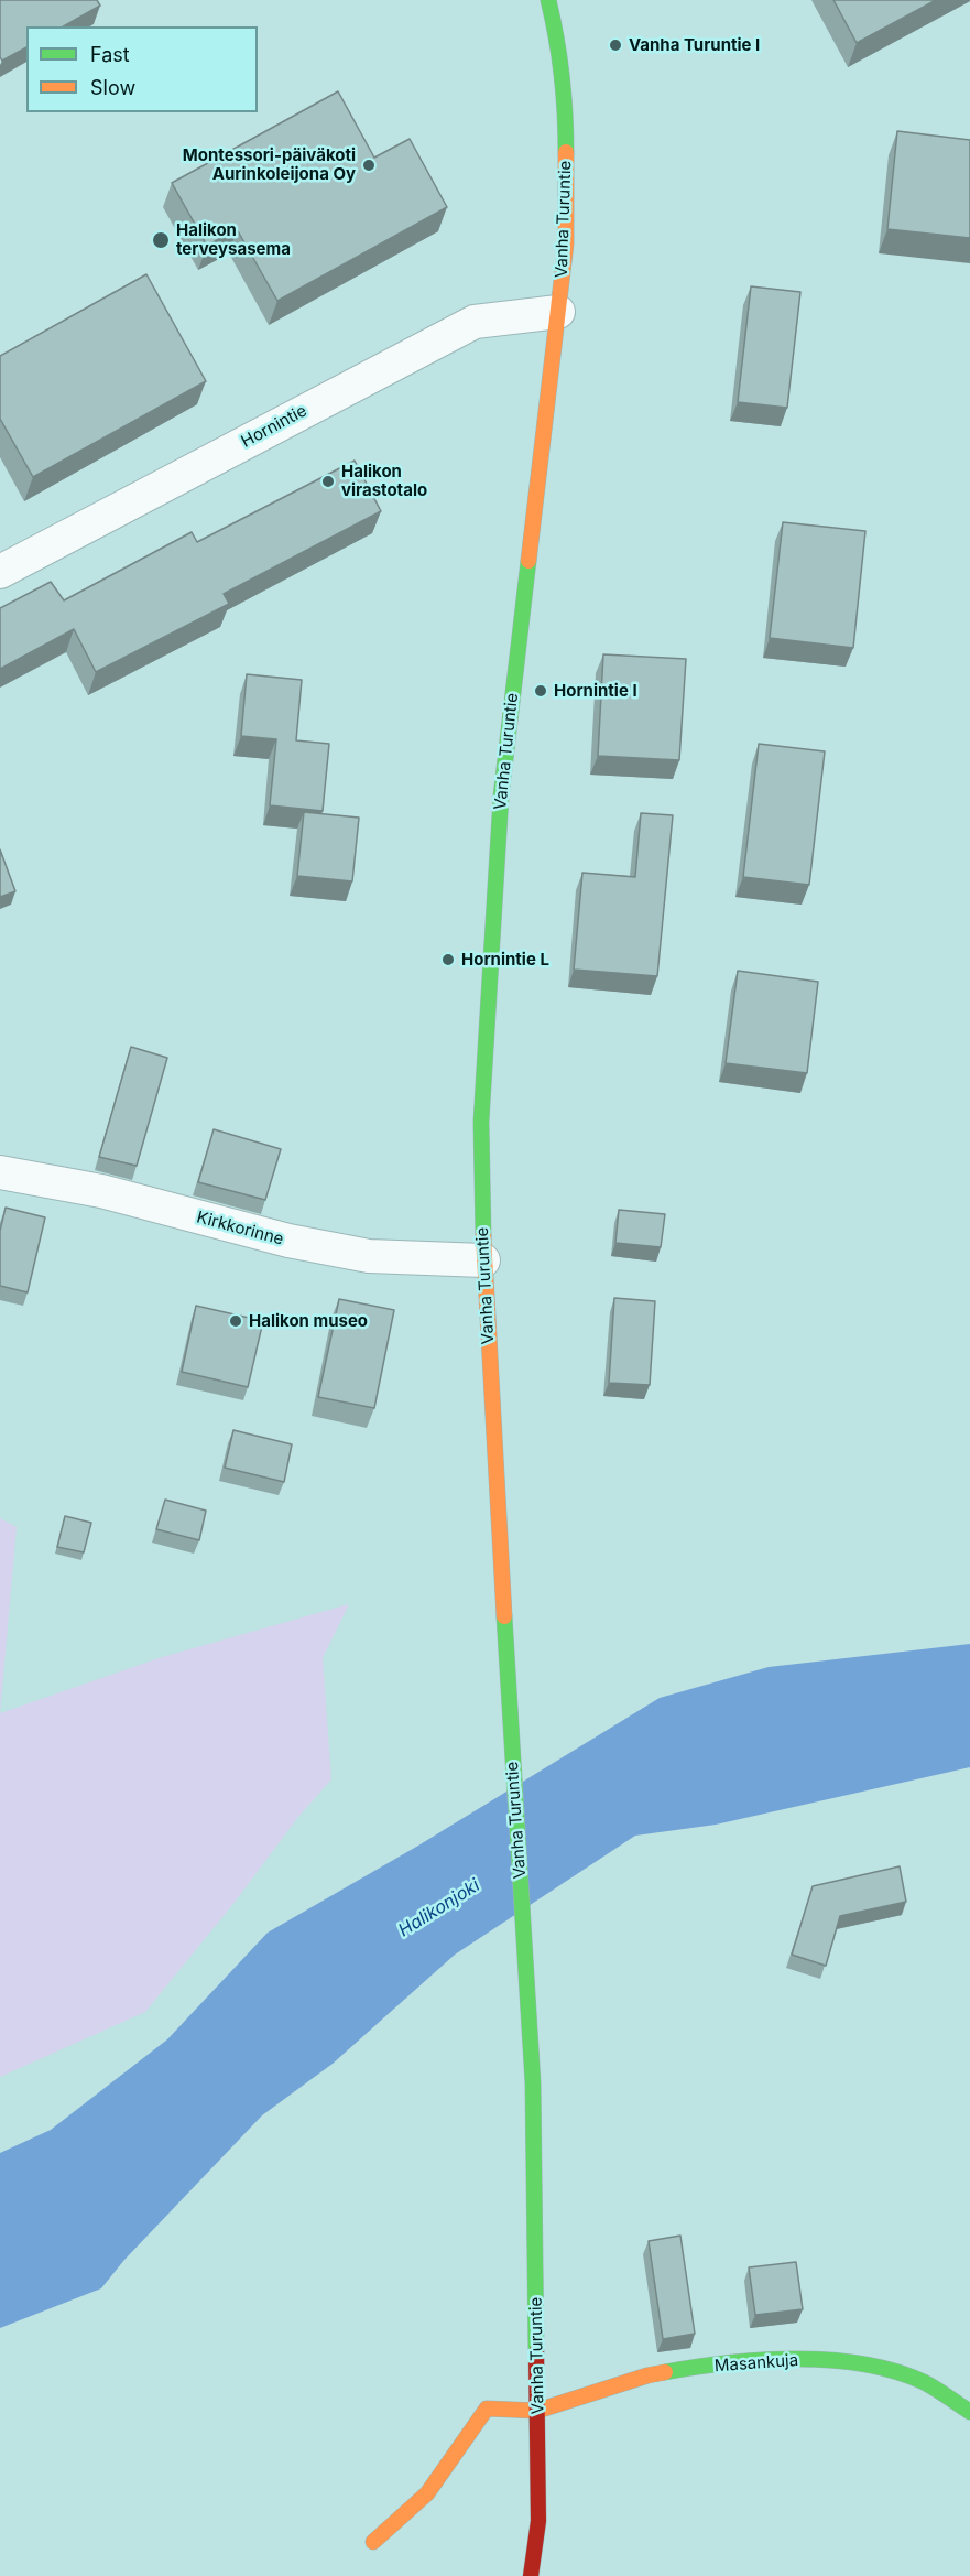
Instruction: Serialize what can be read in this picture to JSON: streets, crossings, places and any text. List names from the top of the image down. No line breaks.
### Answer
{"streets":{"street":["Vanha Turuntie","Hornintie","Kirkkorinne","Masankuja"]},"crossings":[["Vanha Turuntie","Hornintie"],["Vanha Turuntie","Kirkkorinne"],["Vanha Turuntie","Masankuja"]],"water":["Halikonjoki"],"places":["Vanha Turuntie I","Montessori-päiväkoti Aurinkoleijona Oy","Halikon terveysasema","Halikon virastotalo","Hornintie I","Hornintie L","Halikon museo"],"legend":["Fast","Slow"]}
